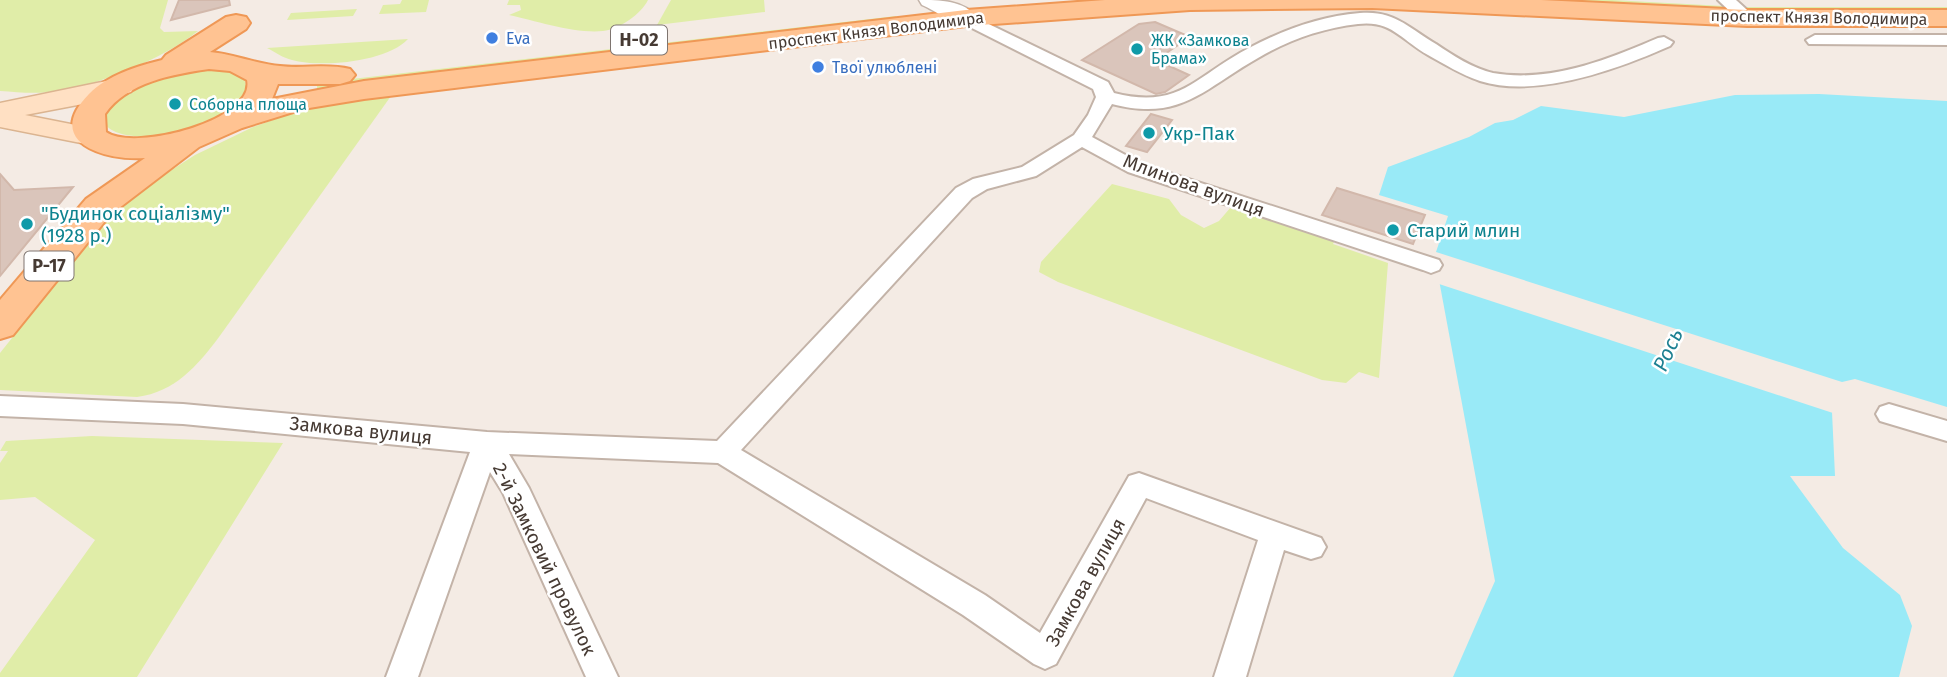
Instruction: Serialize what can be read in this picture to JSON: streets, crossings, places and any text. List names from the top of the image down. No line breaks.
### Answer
{"streets":{"main road":["проспект Князя Володимира","Н-02","Р-17"],"street":["Млинова вулиця","Замкова вулиця","2-й Замковий провулок"]},"crossings":[["проспект Князя Володимира","Н-02"],["Н-02","Р-17"],["Замкова вулиця","2-й Замковий провулок"]],"water":["Рось"],"places":["Eva","ЖК «Замкова Брама»","Твої улюблені","Соборна площа","Укр-Пак","\"Будинок соціалізму\" (1928 р.)","Старий млин"]}
